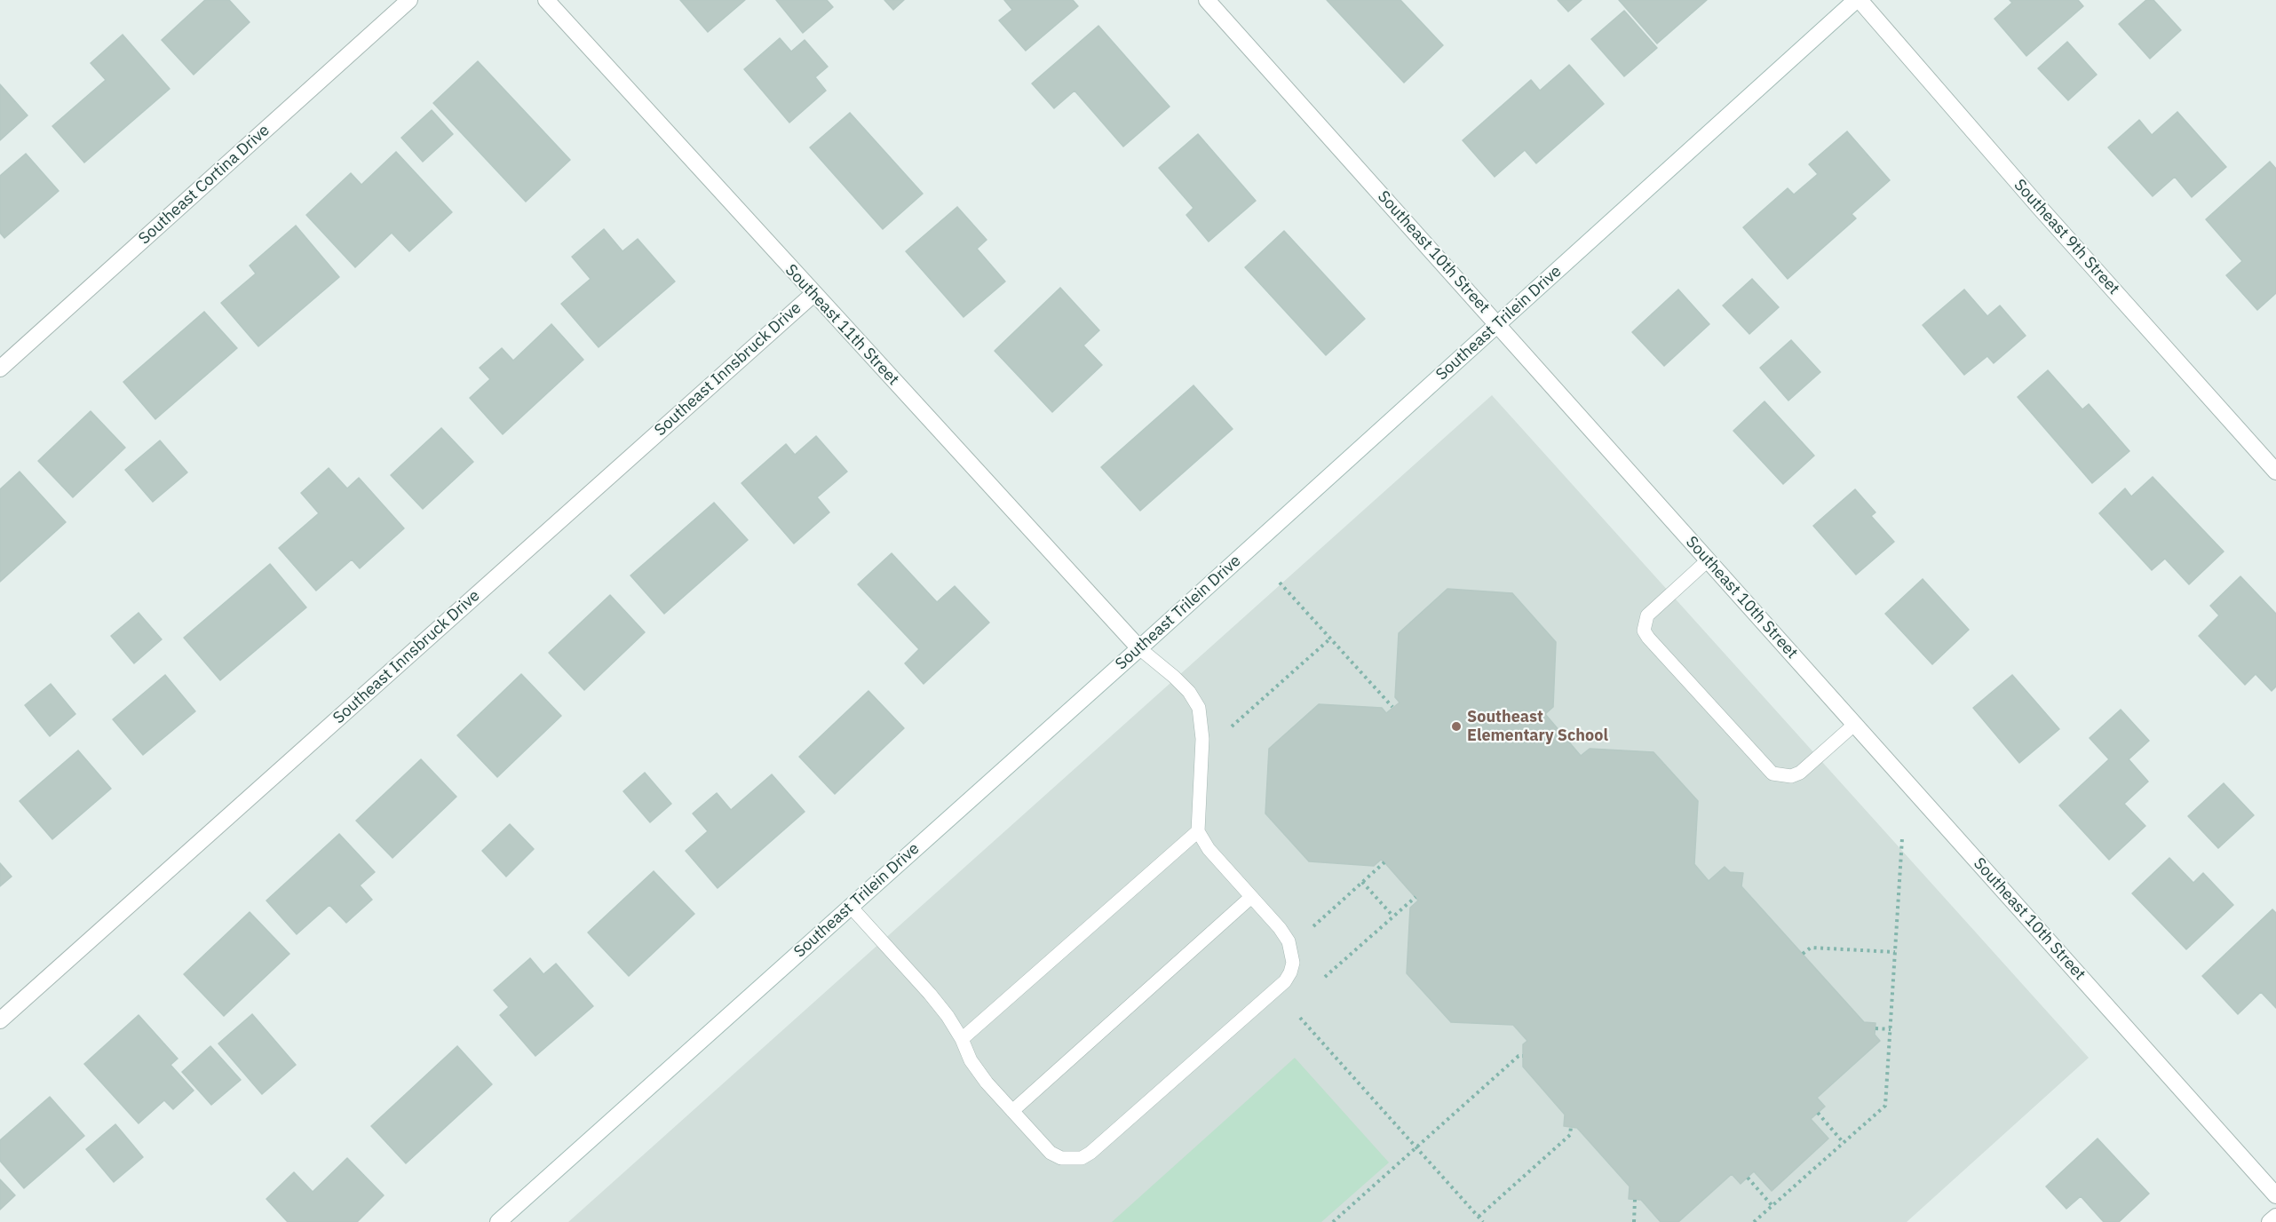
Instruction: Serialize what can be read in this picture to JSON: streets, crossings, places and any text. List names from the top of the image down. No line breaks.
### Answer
{"streets":{"street":["Southeast Cortina Drive","Southeast 9th Street","Southeast 10th Street","Southeast Trilein Drive","Southeast 11th Street","Southeast Innsbruck Drive"]},"crossings":[["Southeast 9th Street","Southeast Trilein Drive"],["Southeast 10th Street","Southeast Trilein Drive"],["Southeast Trilein Drive","Southeast 11th Street"],["Southeast 11th Street","Southeast Innsbruck Drive"]],"places":["Southeast Elementary School"]}
